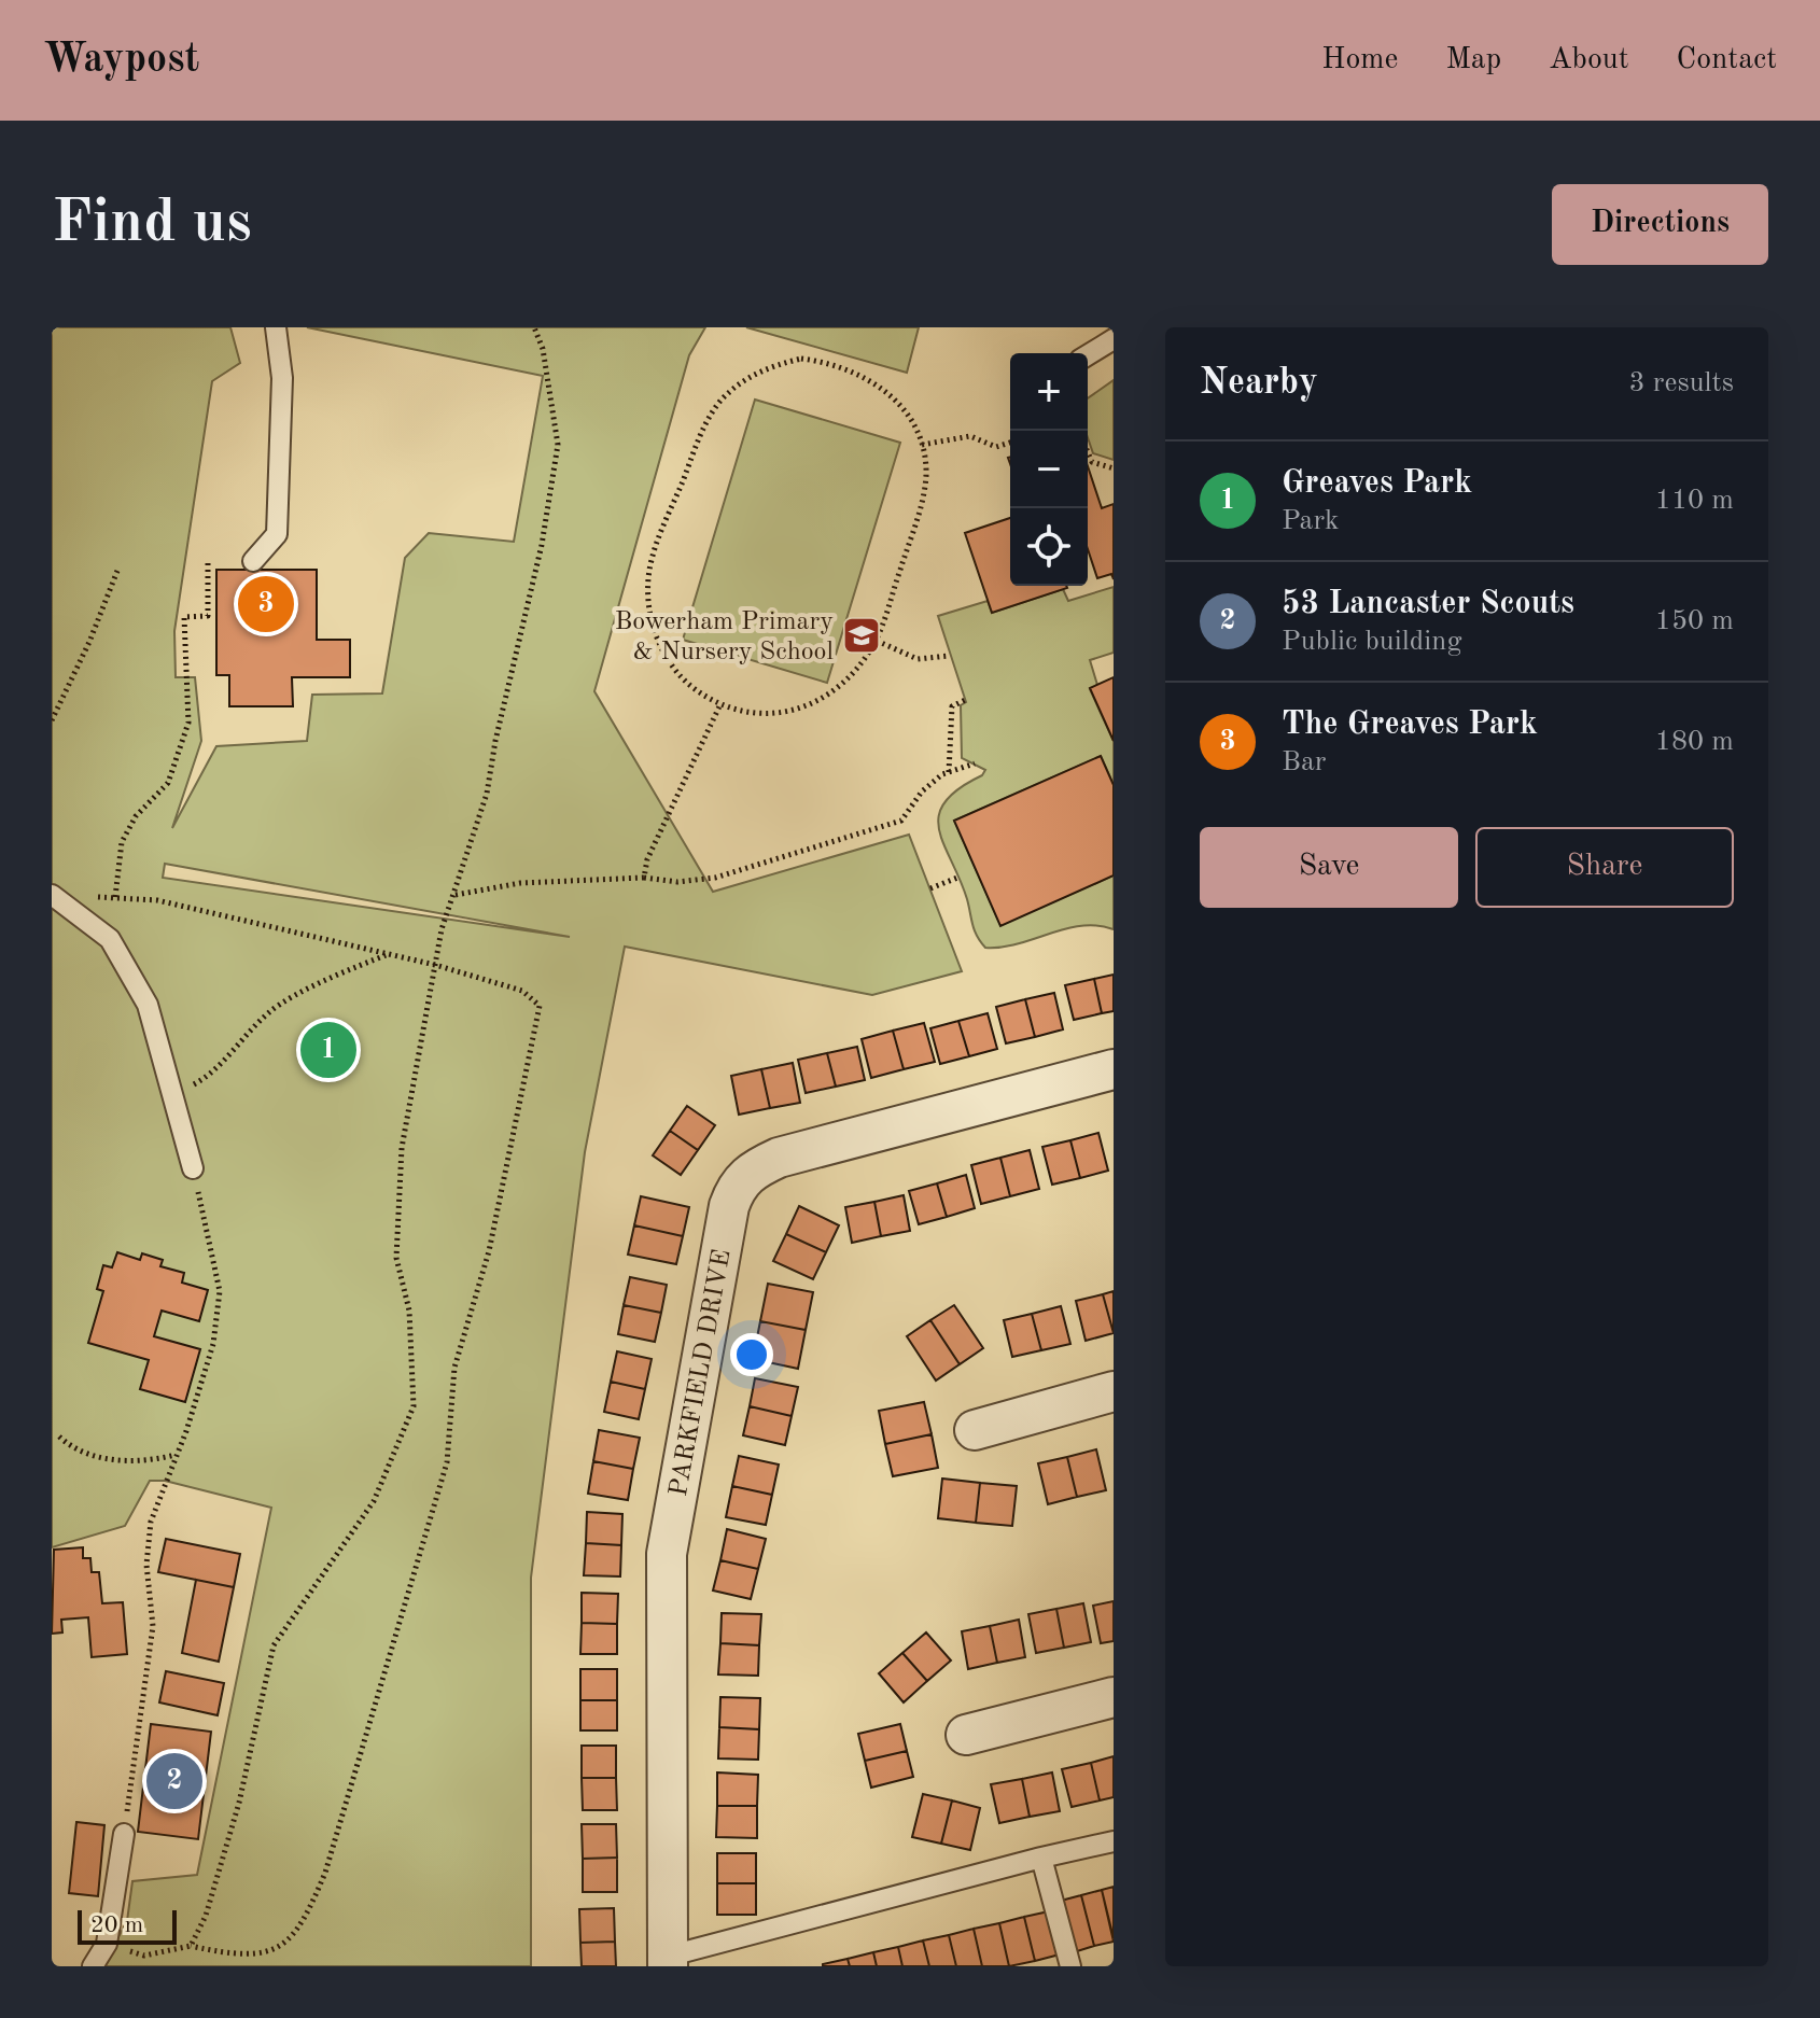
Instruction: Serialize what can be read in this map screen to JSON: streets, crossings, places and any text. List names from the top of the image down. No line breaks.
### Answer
{"streets":{"street":["PARKFIELD DRIVE"]},"places":{"school or university":["Bowerham Primary & Nursery School"]},"scale_bar":"20 m","page":{"header":"Waypost","nav":["Home","Map","About","Contact"],"buttons":["Directions",["Save","Share"]],"title":"Find us","heading":["Nearby","3 results"],"map_buttons":["+","−"],"list":[{"mark":"1","name":"Greaves Park","note":"Park","value":"110 m"},{"mark":"2","name":"53 Lancaster Scouts","note":"Public building","value":"150 m"},{"mark":"3","name":"The Greaves Park","note":"Bar","value":"180 m"}],"pins":["3","1","2"],"scale":"20 m"}}
